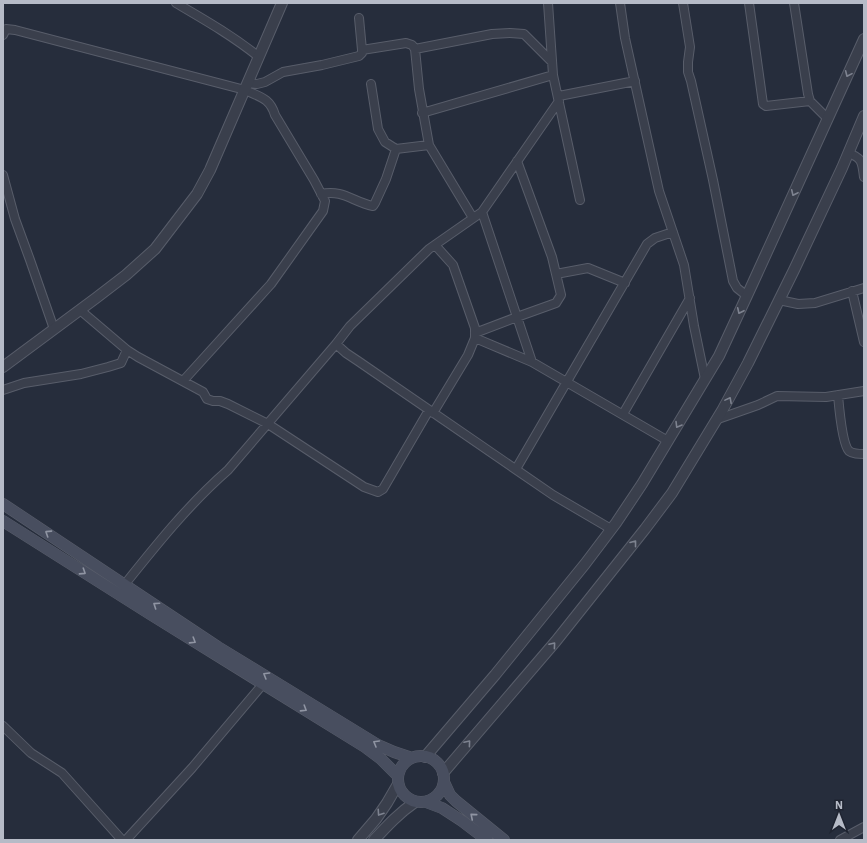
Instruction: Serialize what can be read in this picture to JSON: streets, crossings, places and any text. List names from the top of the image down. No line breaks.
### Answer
{"north":"top"}
